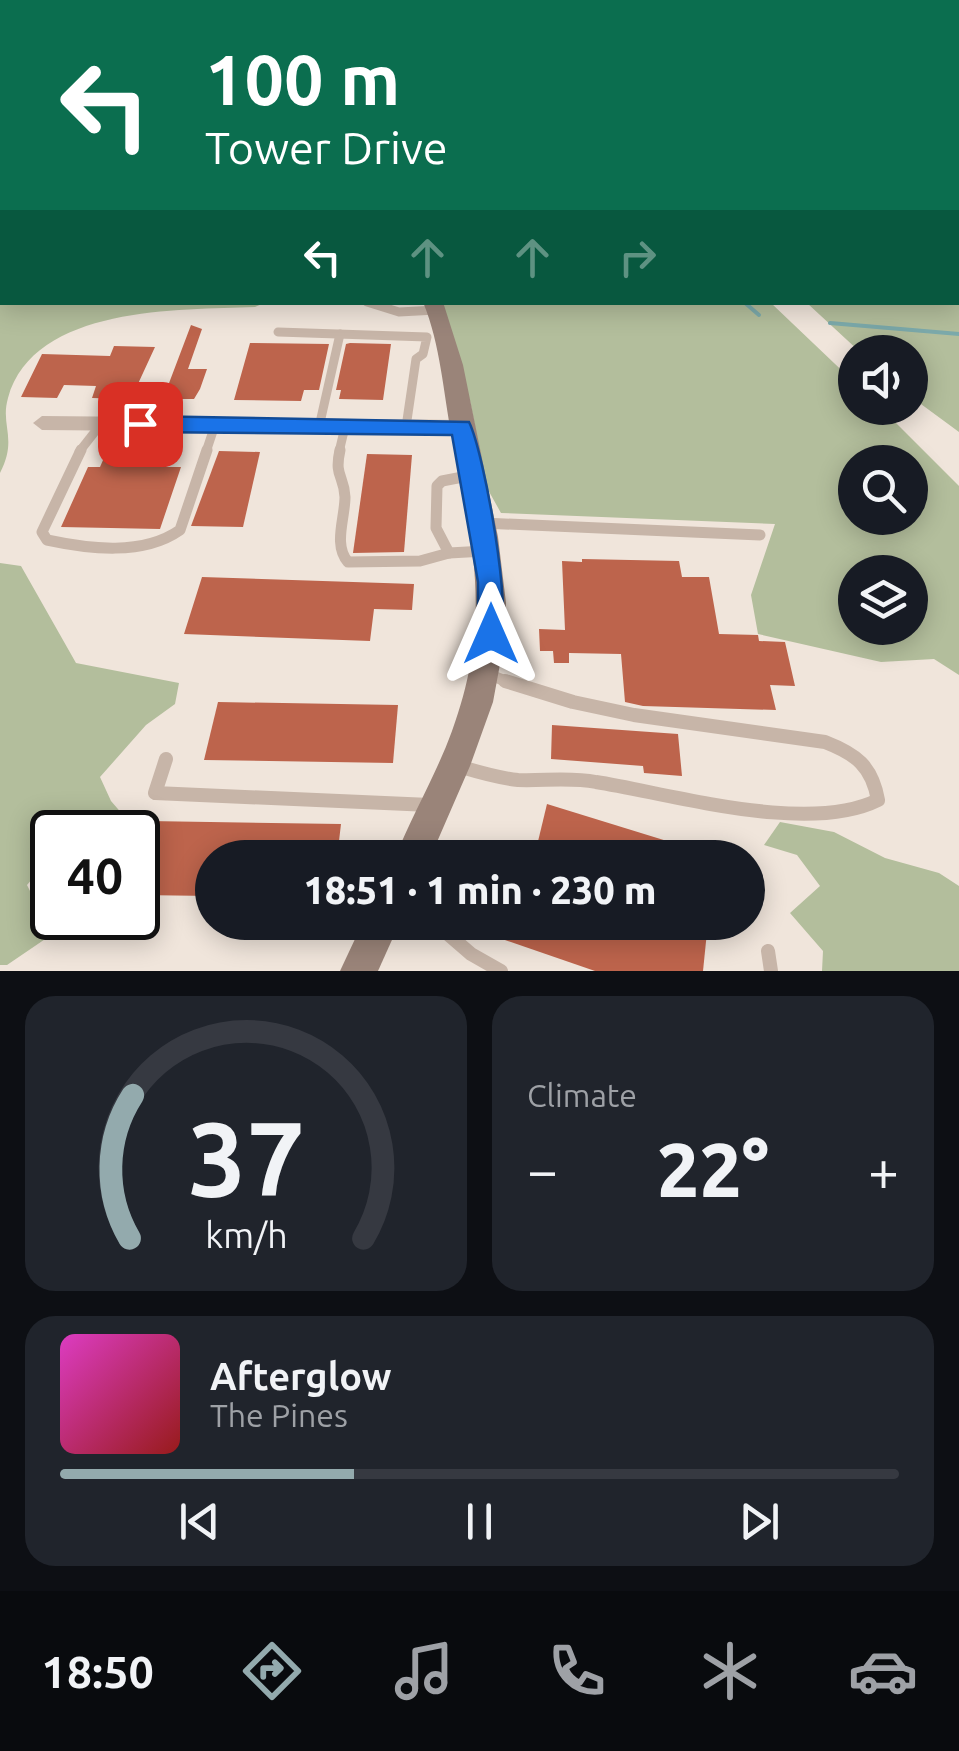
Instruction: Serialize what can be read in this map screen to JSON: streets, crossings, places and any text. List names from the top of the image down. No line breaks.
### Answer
{"page":{"turn":["100 m","Tower Drive"],"limit":"40","trip":"18:51 · 1 min · 230 m","tile":"Climate","heat":["−","22°","+"],"song":["Afterglow","The Pines"],"tabs":"18:50","gauge":["37","km/h"]}}
